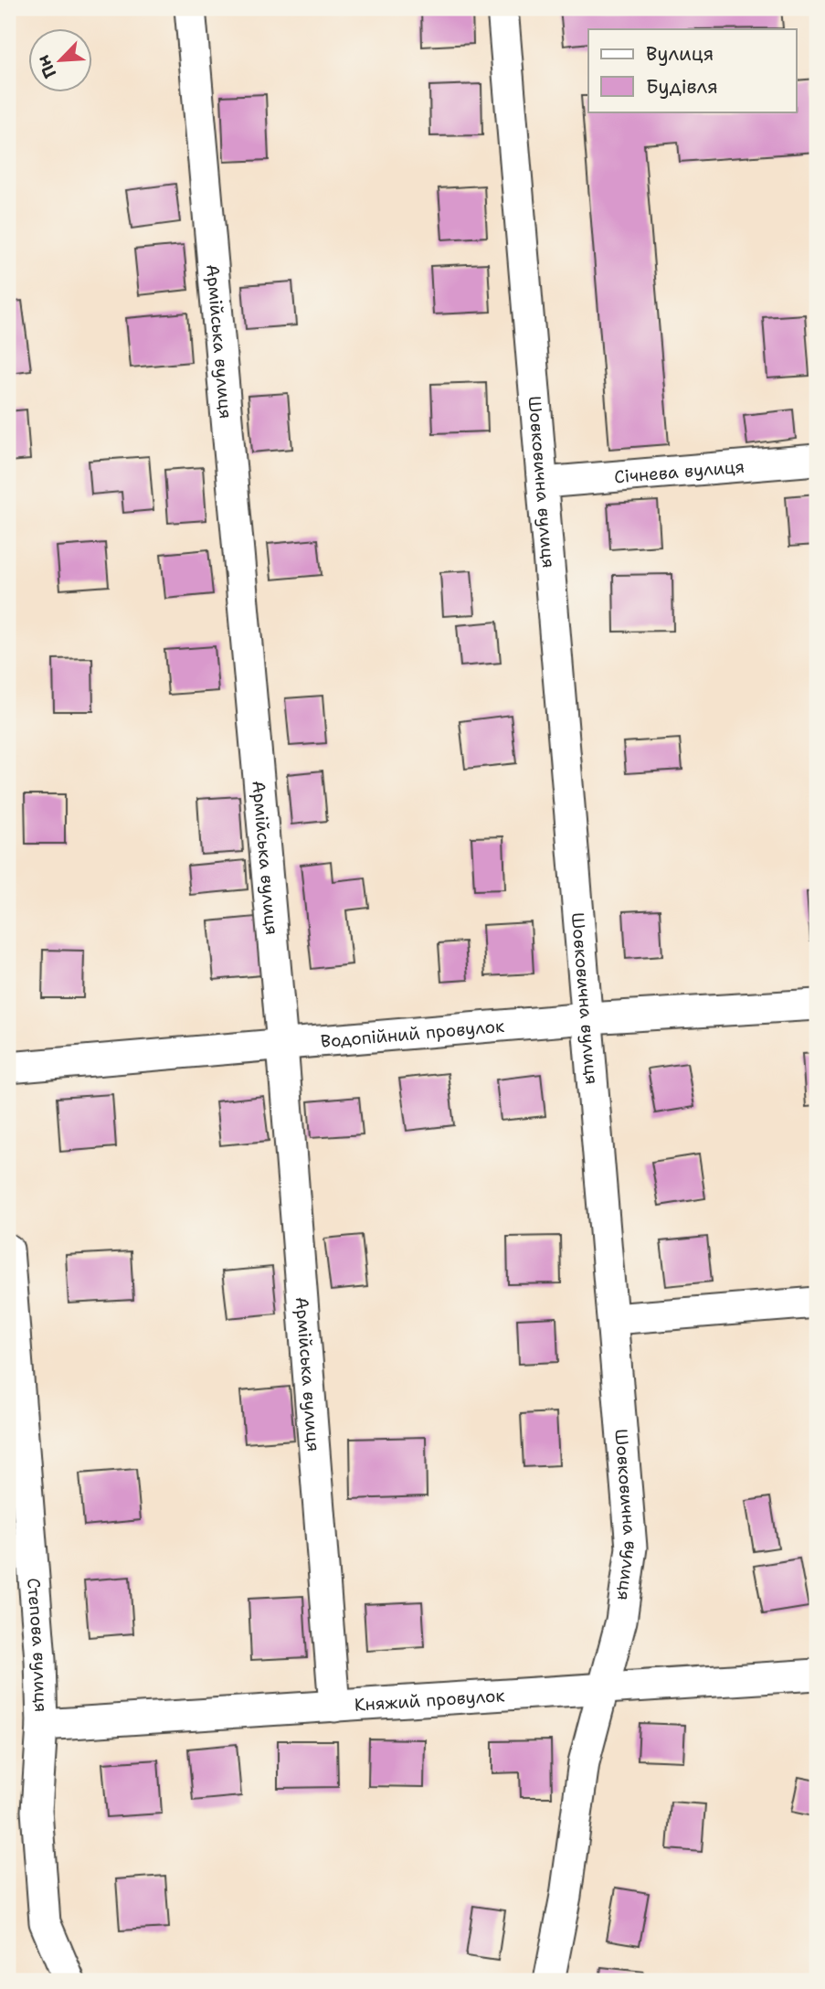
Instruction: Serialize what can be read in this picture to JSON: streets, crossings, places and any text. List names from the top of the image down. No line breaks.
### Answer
{"streets":{"street":["Армійська вулиця","Січнева вулиця","Шовковична вулиця","Водопійний провулок","Степова вулиця","Княжий провулок"]},"crossings":[["Армійська вулиця","Водопійний провулок"],["Армійська вулиця","Княжий провулок"],["Січнева вулиця","Шовковична вулиця"],["Шовковична вулиця","Водопійний провулок"],["Шовковична вулиця","Княжий провулок"],["Степова вулиця","Княжий провулок"]],"legend":["Вулиця","Будівля"],"north":"bottom left"}
